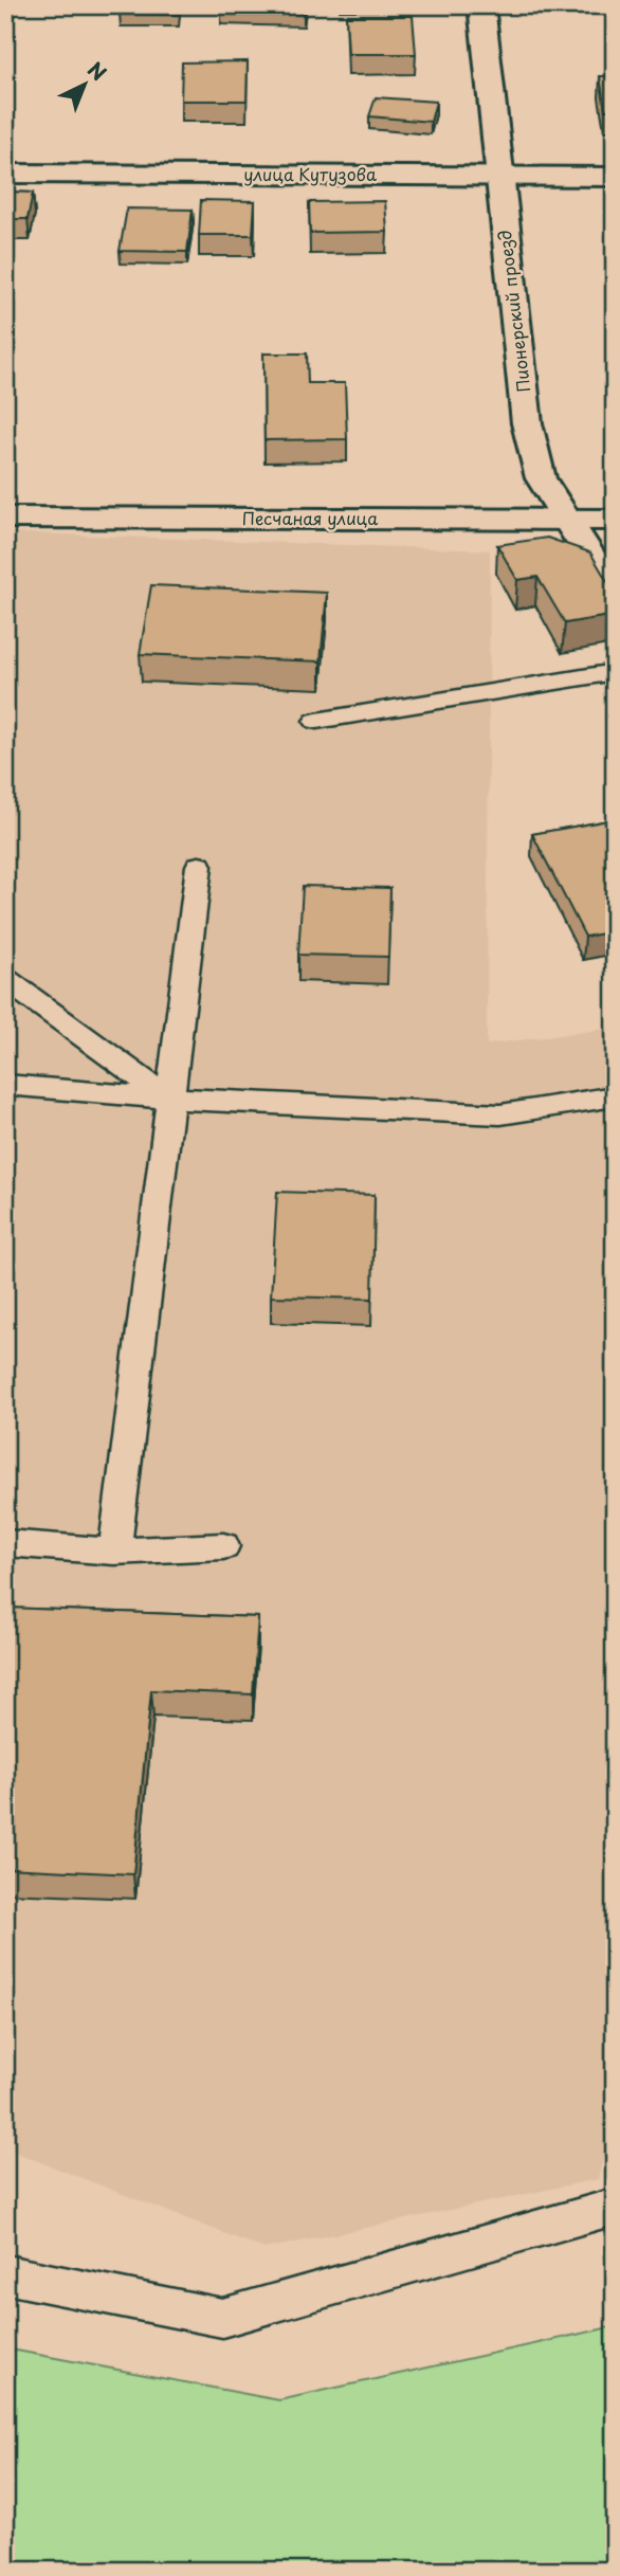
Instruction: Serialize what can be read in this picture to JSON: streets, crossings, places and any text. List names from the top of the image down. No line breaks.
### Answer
{"streets":{"street":["улица Кутузова","Пионерский проезд","Песчаная улица"]},"crossings":[["улица Кутузова","Пионерский проезд"],["Пионерский проезд","Песчаная улица"]],"north":"top right"}
